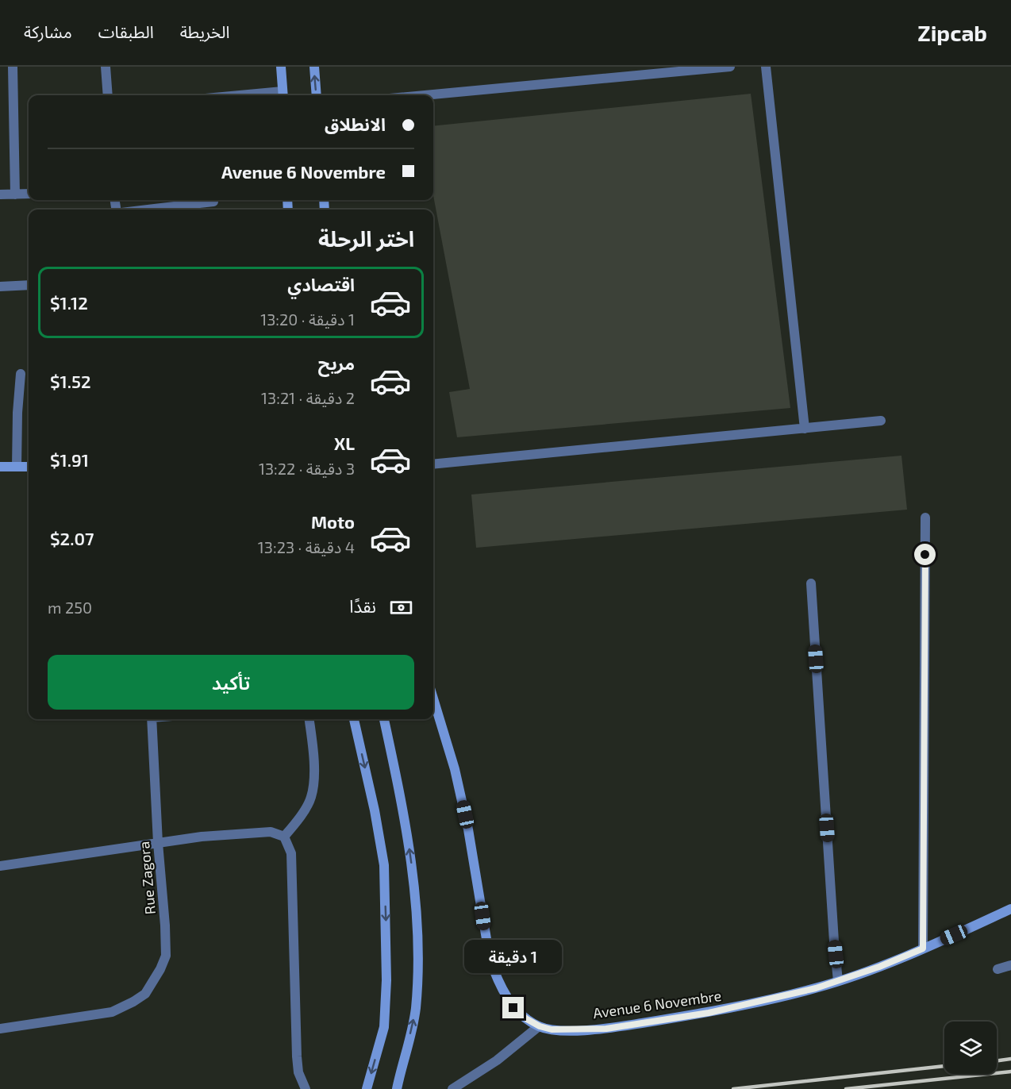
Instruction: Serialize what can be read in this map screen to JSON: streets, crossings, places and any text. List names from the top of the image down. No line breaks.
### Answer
{"streets":{"street":["Rue Zagora","Avenue 6 Novembre"]},"page":{"header":"Zipcab","nav":["الخريطة","الطبقات","مشاركة"],"banner":["الانطلاق","Avenue 6 Novembre"],"heading":"اختر الرحلة","list":[{"name":"اقتصادي","note":"1 دقيقة · 13:20","value":"$1.12"},{"name":"مريح","note":"2 دقيقة · 13:21","value":"$1.52"},{"name":"XL","note":"3 دقيقة · 13:22","value":"$1.91"},{"name":"Moto","note":"4 دقيقة · 13:23","value":"$2.07"}],"pay":["نقدًا","250 m"],"buttons":"تأكيد","bubble":"1 دقيقة"}}
